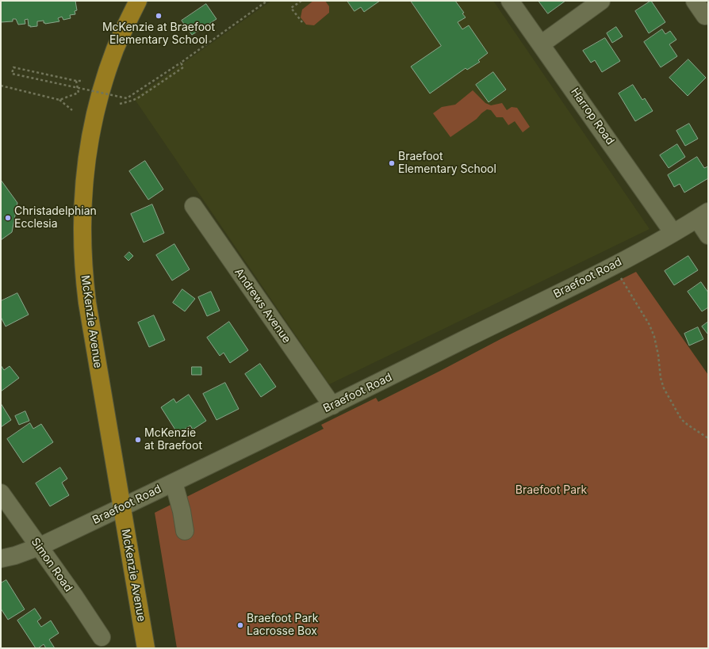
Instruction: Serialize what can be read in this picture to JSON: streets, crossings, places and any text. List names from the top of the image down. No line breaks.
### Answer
{"streets":{"main road":["McKenzie Avenue"],"street":["Harrop Road","Braefoot Road","Andrews Avenue","Simon Road"]},"crossings":[["Harrop Road","Braefoot Road"],["Braefoot Road","Andrews Avenue"],["Braefoot Road","McKenzie Avenue"],["Braefoot Road","Simon Road"]],"parks":["Braefoot Park"],"places":["McKenzie at Braefoot Elementary School","Braefoot Elementary School","Christadelphian Ecclesia","McKenzie at Braefoot","Braefoot Park Lacrosse Box"]}
